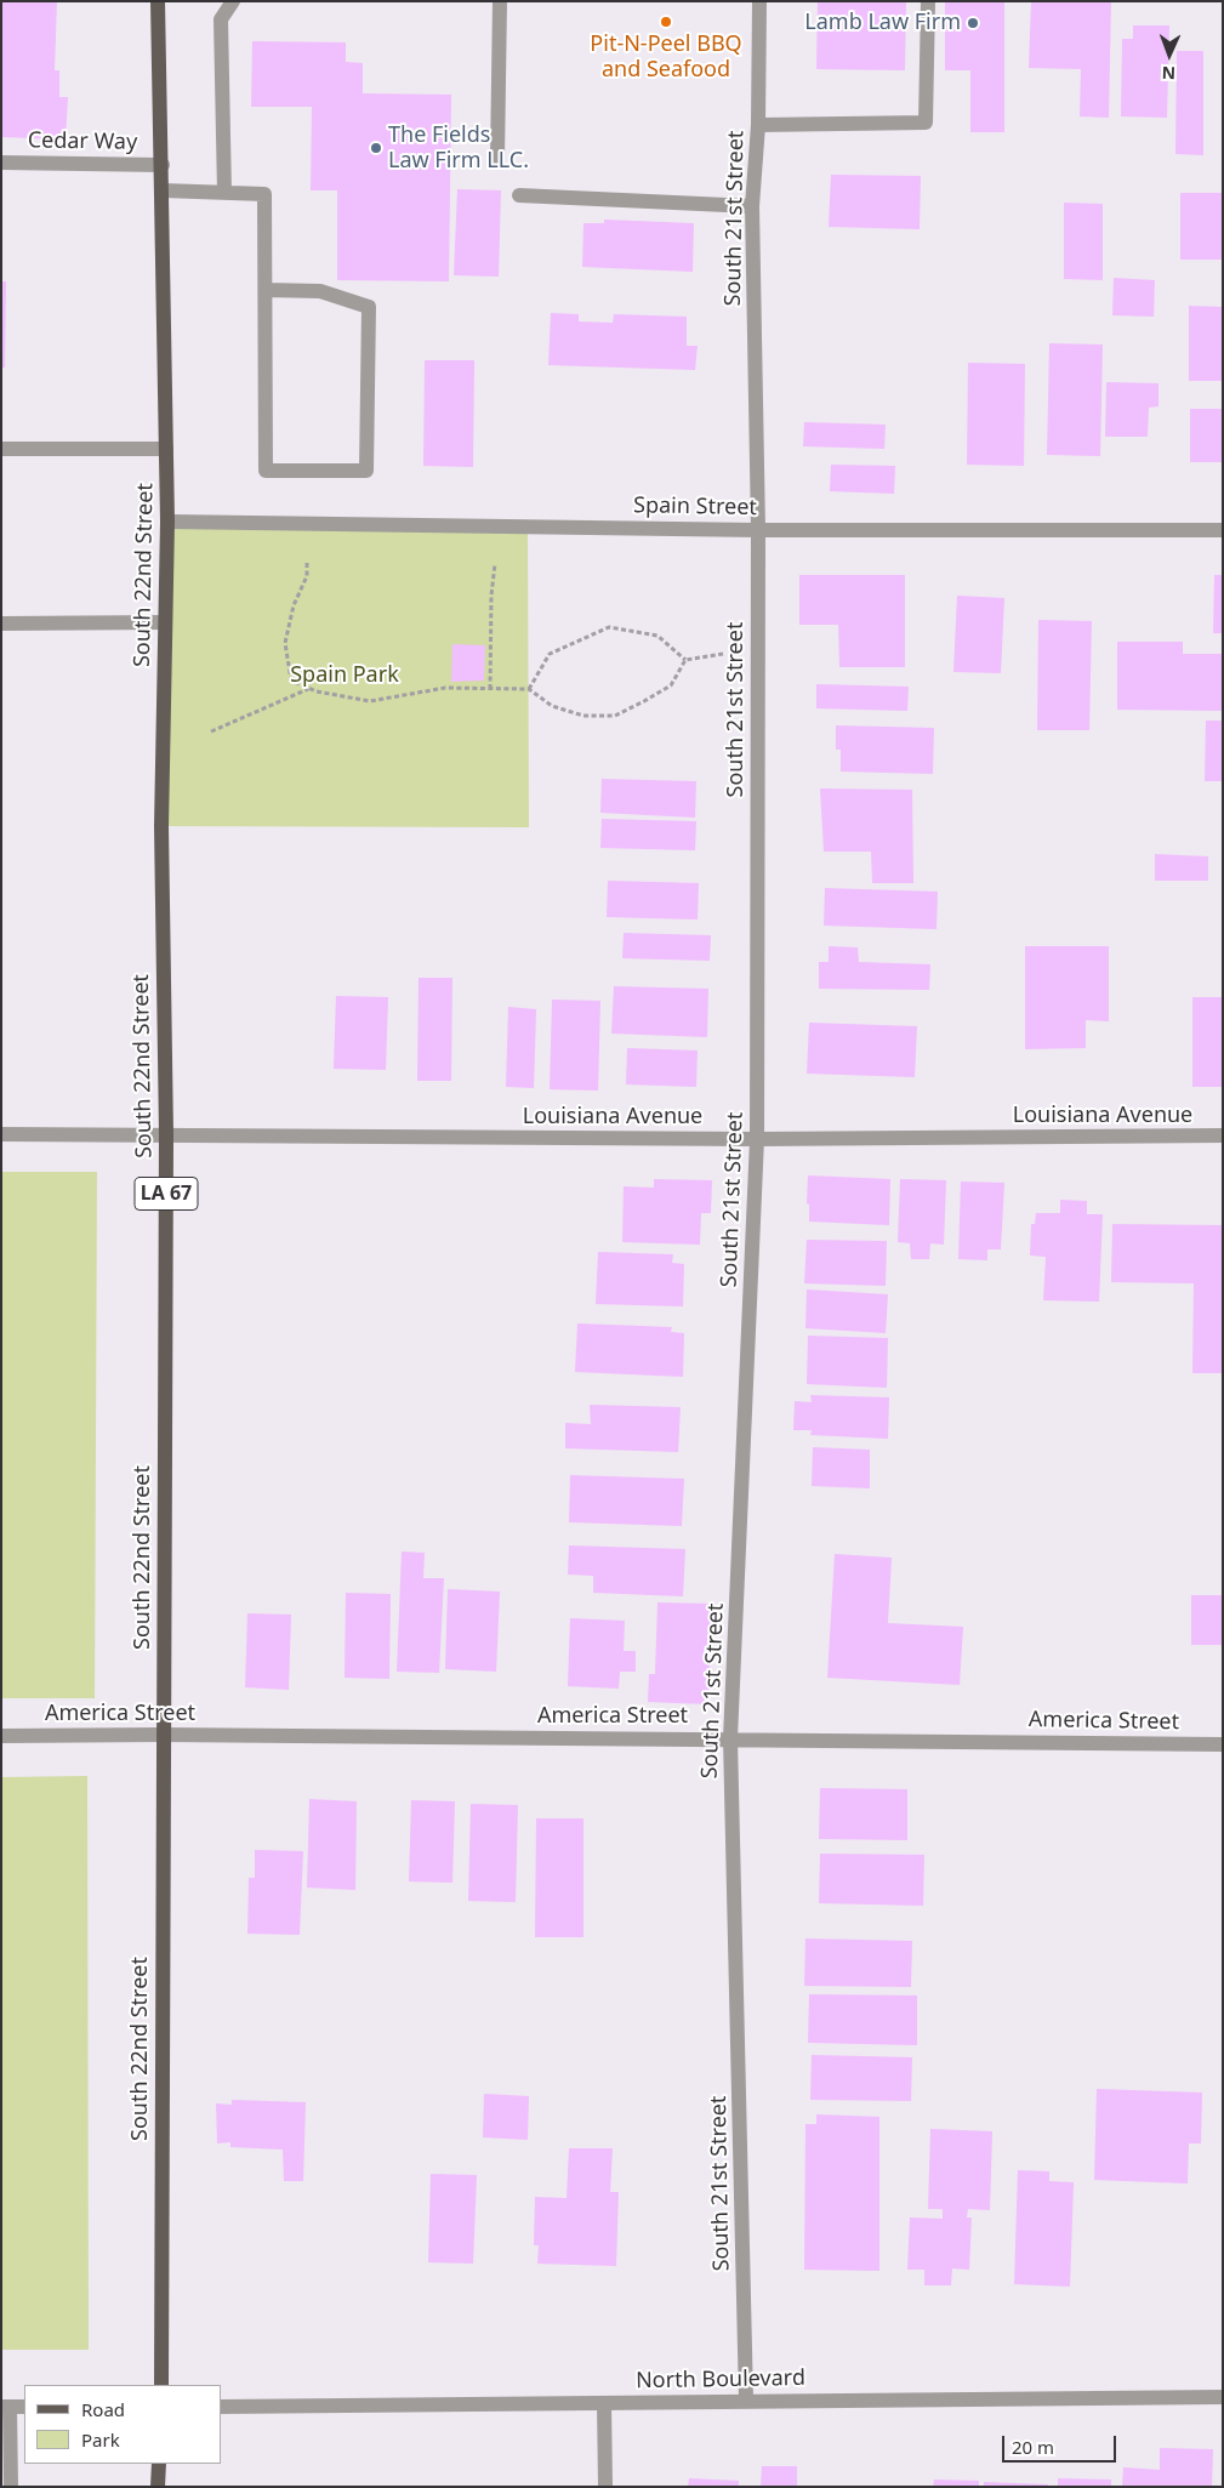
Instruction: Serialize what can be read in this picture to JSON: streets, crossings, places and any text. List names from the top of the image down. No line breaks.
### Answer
{"streets":{"main road":["South 22nd Street","LA 67"],"street":["Cedar Way","South 21st Street","Spain Street","Louisiana Avenue","America Street","North Boulevard"]},"crossings":[["Cedar Way","South 22nd Street"],["South 21st Street","Spain Street"],["South 21st Street","Louisiana Avenue"],["South 21st Street","America Street"],["South 21st Street","North Boulevard"],["Spain Street","South 22nd Street"],["South 22nd Street","Louisiana Avenue"],["South 22nd Street","America Street"]],"parks":["Spain Park"],"places":["Pit-N-Peel BBQ and Seafood","Lamb Law Firm","The Fields Law Firm LLC."],"legend":["Road","Park"],"scale_bar":"20 m","north":"bottom"}
